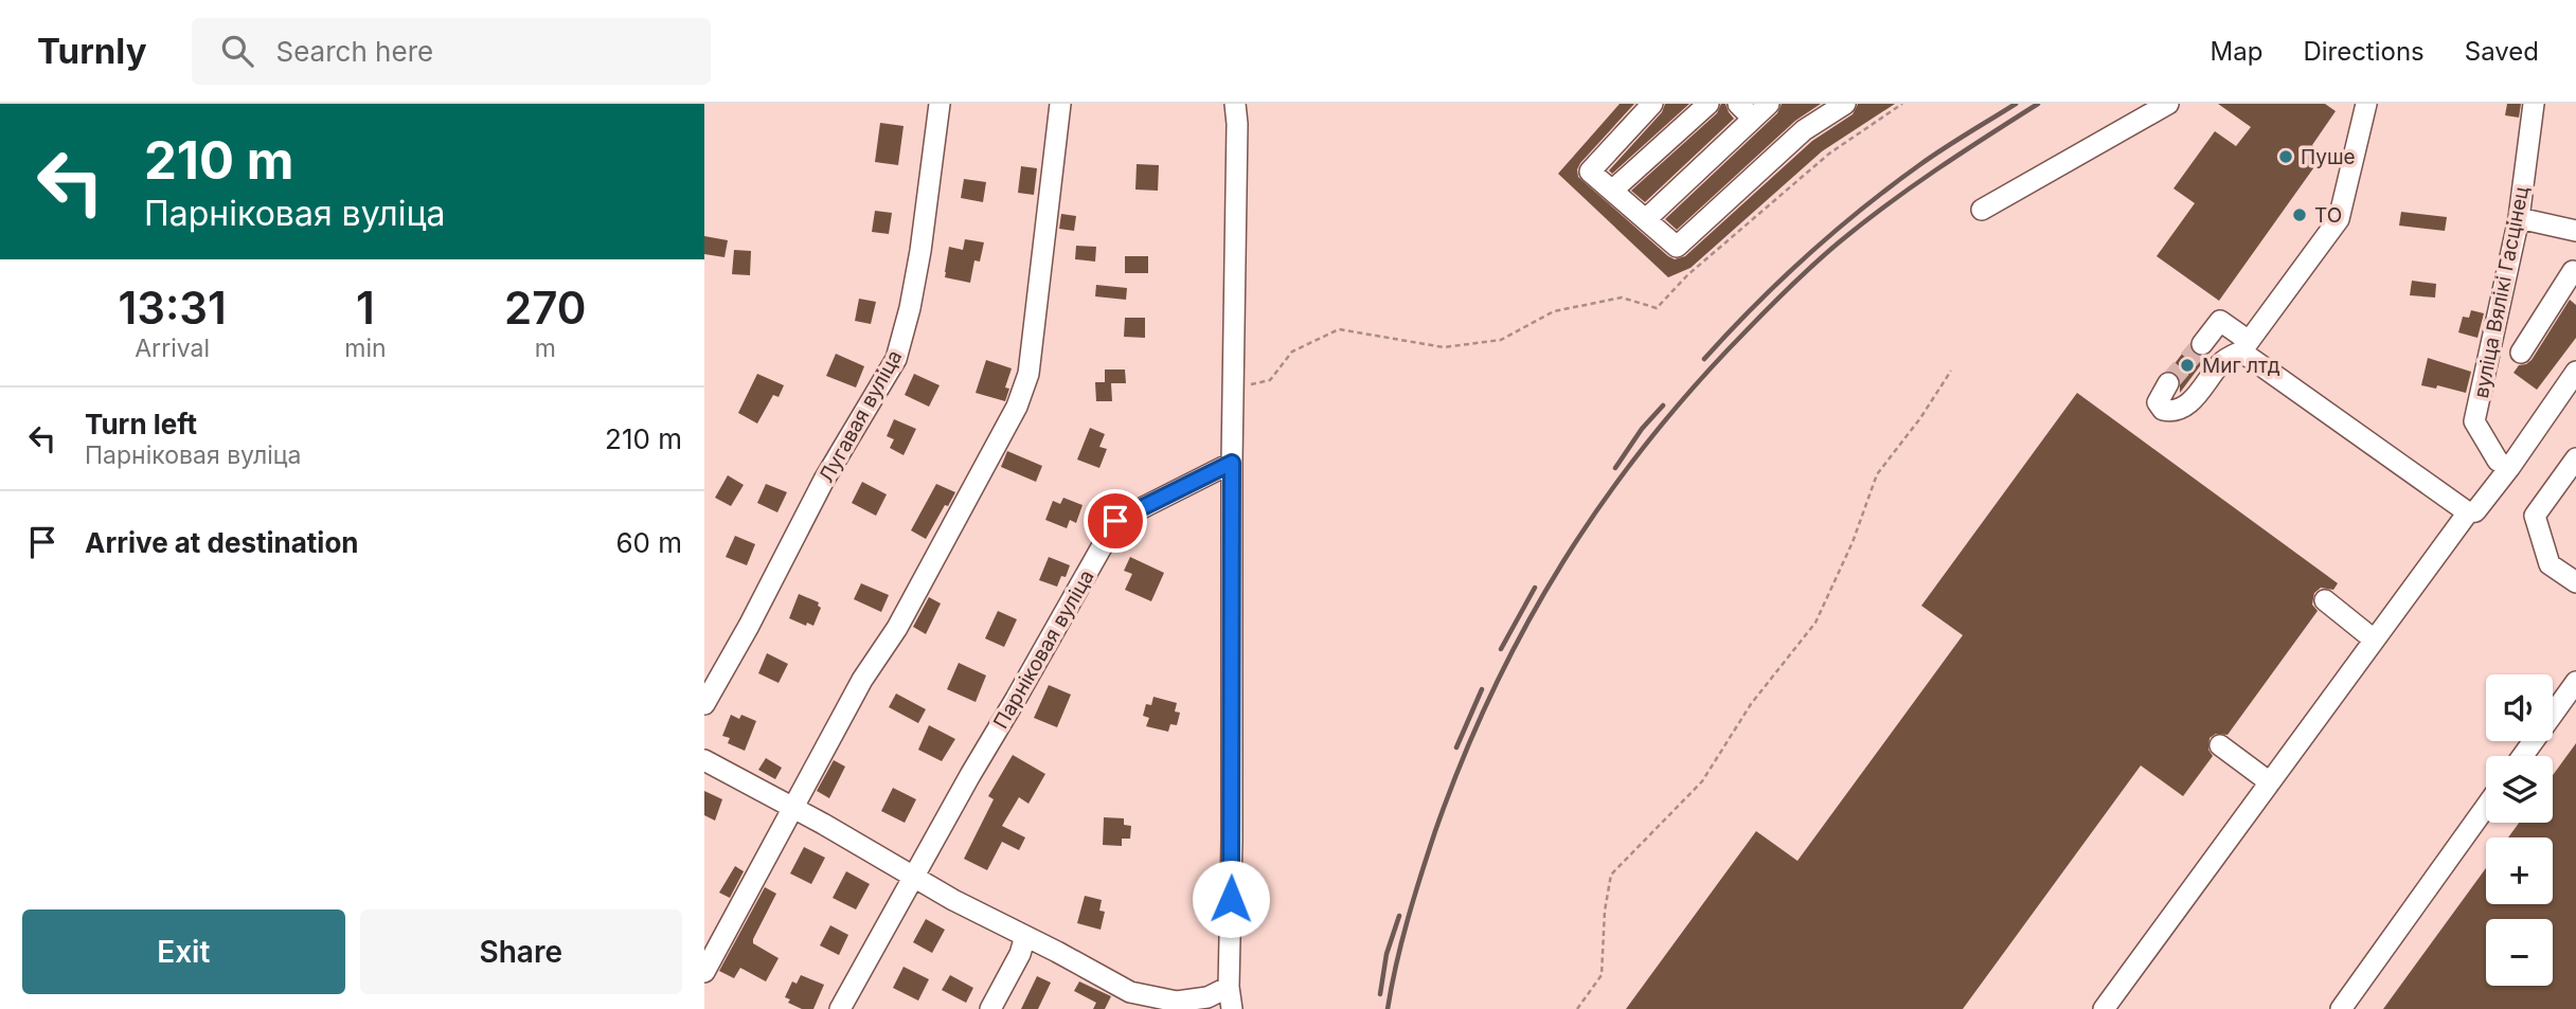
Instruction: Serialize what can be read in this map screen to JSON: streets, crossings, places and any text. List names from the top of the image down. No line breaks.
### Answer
{"streets":{"street":["вуліца Вялікі Гасцінец","Лугавая вуліца","Парніковая вуліца"]},"places":["Пуше","ТО","Миг лтд"],"page":{"header":"Turnly","search":"Search here","nav":["Map","Directions","Saved"],"turn":["210 m","Парніковая вуліца"],"eta":["13:31","Arrival","1","min","270","m"],"list":[{"name":"Turn left","note":"Парніковая вуліца","value":"210 m"},{"name":"Arrive at destination","value":"60 m"}],"map_buttons":["+","−"],"buttons":["Exit","Share"]}}
